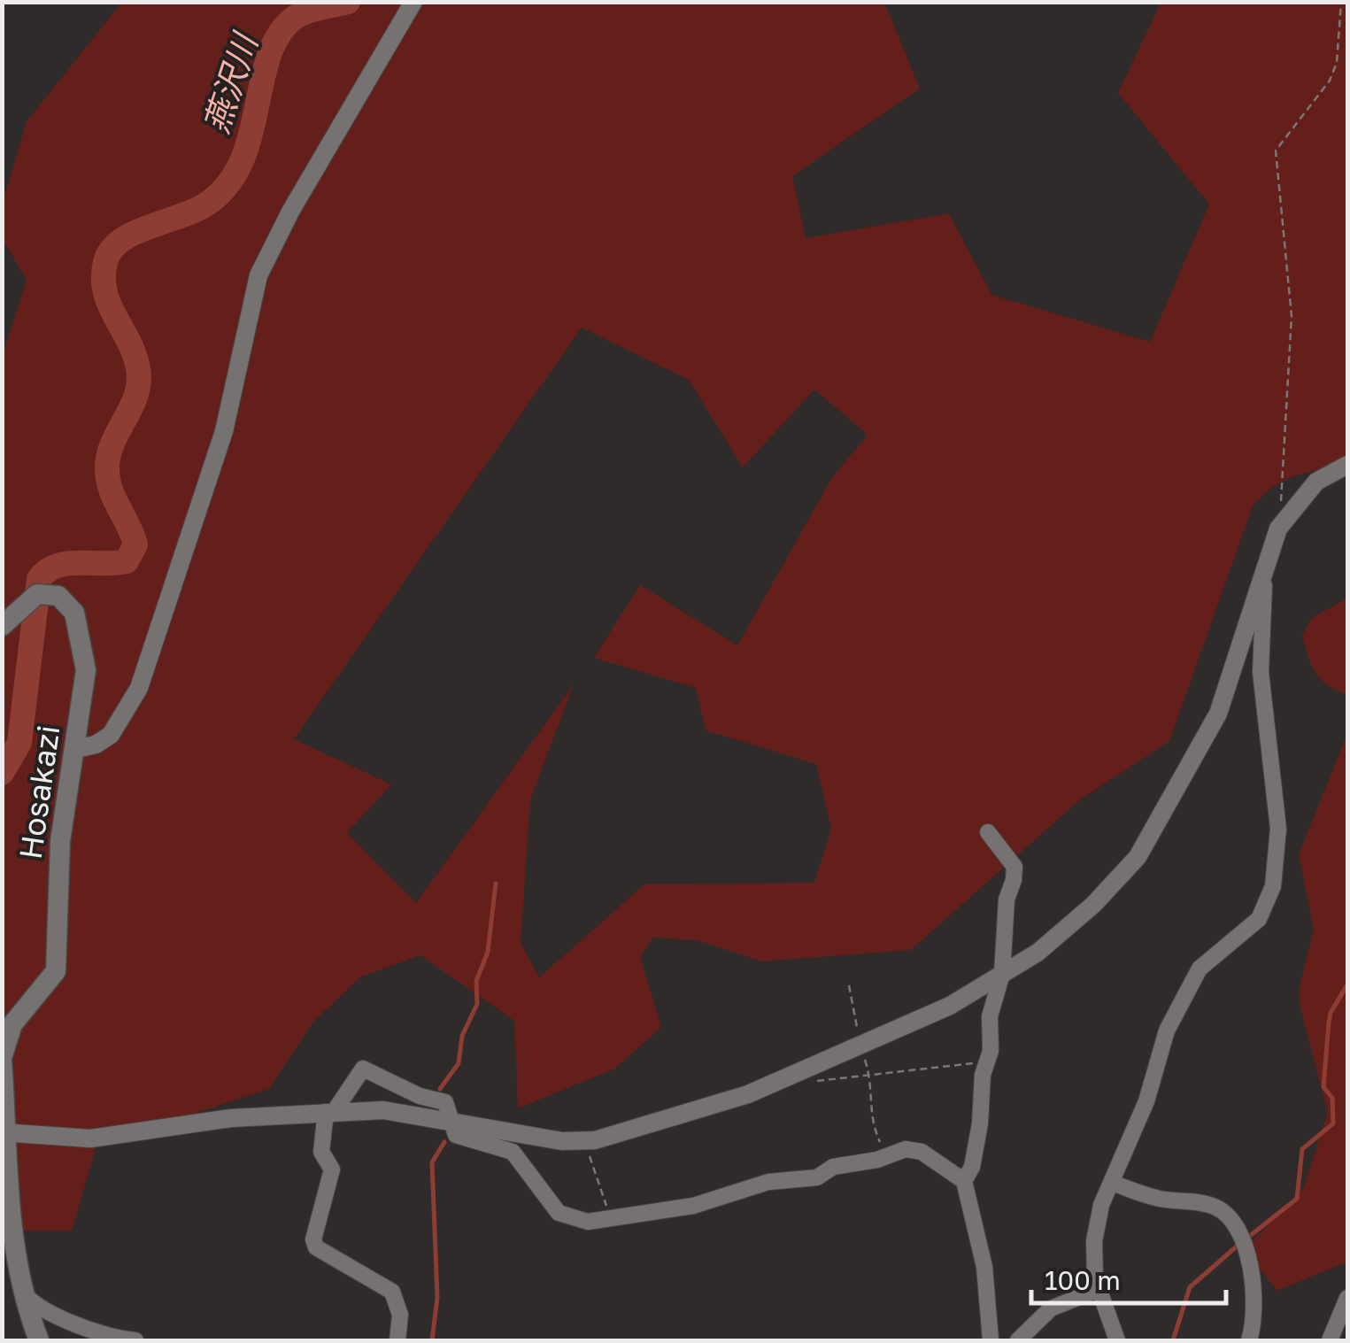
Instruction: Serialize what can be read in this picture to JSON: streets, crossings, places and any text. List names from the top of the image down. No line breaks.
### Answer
{"streets":{"main road":["Hosakazi"]},"water":["燕沢川"],"scale_bar":"100 m"}
